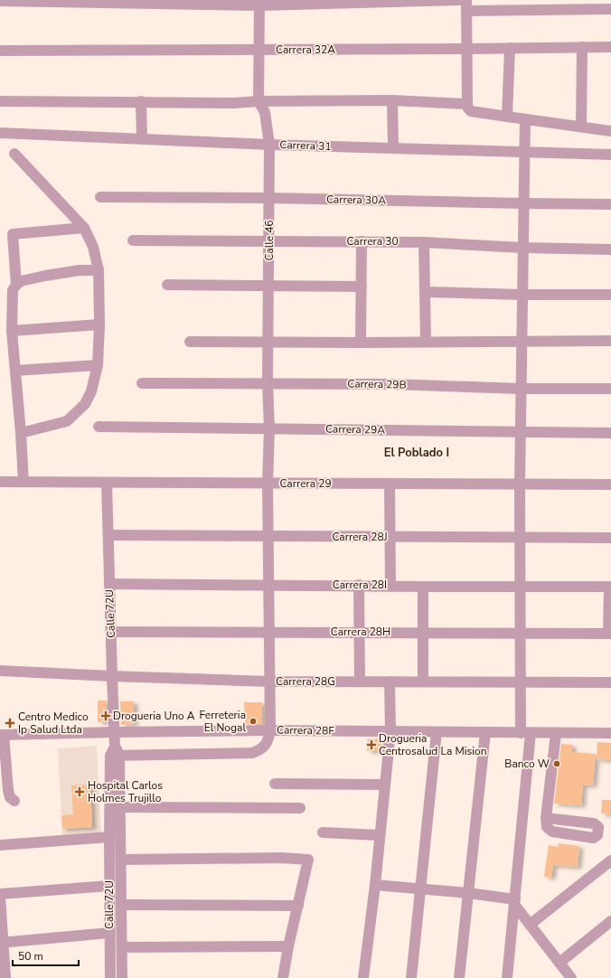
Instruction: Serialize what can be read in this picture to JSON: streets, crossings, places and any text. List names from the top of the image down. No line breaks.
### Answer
{"streets":{"street":["Carrera 32A","Carrera 31","Carrera 30A","Calle 46","Carrera 30","Carrera 29B","Carrera 29A","Carrera 29","Carrera 28J","Carrera 28I","Calle 72U","Carrera 28H","Carrera 28G","Carrera 28F"]},"crossings":[["Carrera 32A","Calle 46"],["Carrera 31","Calle 46"],["Carrera 30A","Calle 46"],["Calle 46","Carrera 30"],["Calle 46","Carrera 29B"],["Calle 46","Carrera 29A"],["Calle 46","Carrera 29"],["Calle 46","Carrera 28J"],["Calle 46","Carrera 28I"],["Calle 46","Carrera 28H"],["Calle 46","Carrera 28G"],["Calle 46","Carrera 28F"],["Carrera 29","Calle 72U"],["Carrera 28J","Calle 72U"],["Carrera 28I","Calle 72U"],["Calle 72U","Carrera 28H"],["Calle 72U","Carrera 28G"],["Calle 72U","Carrera 28F"]],"districts":["El Poblado I"],"places":{"health":["Drogueria Uno A","Centro Medico Ip Salud Ltda","Drogueria Centrosalud La Mision","Hospital Carlos Holmes Trujillo"],"other":["Ferreteria El Nogal","Banco W"]},"scale_bar":"50 m"}
